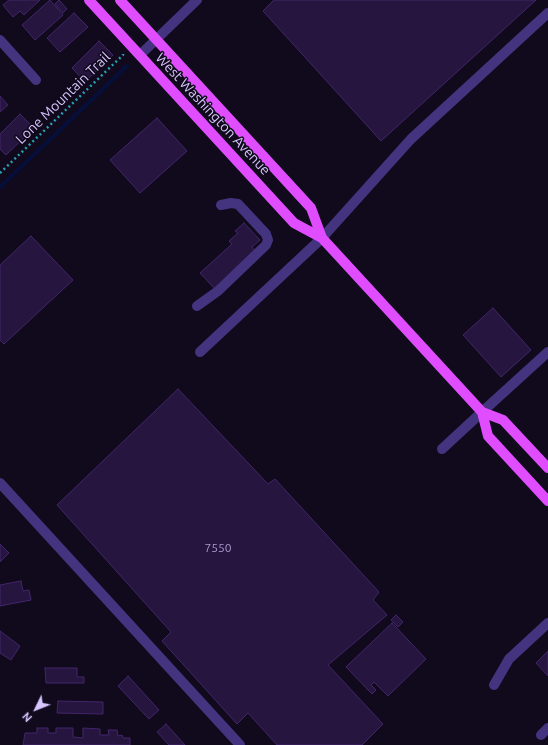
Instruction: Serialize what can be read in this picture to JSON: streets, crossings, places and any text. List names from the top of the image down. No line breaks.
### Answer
{"streets":{"main road":["West Washington Avenue"],"path":["Lone Mountain Trail"]},"house_numbers":["7550"],"north":"bottom left"}
